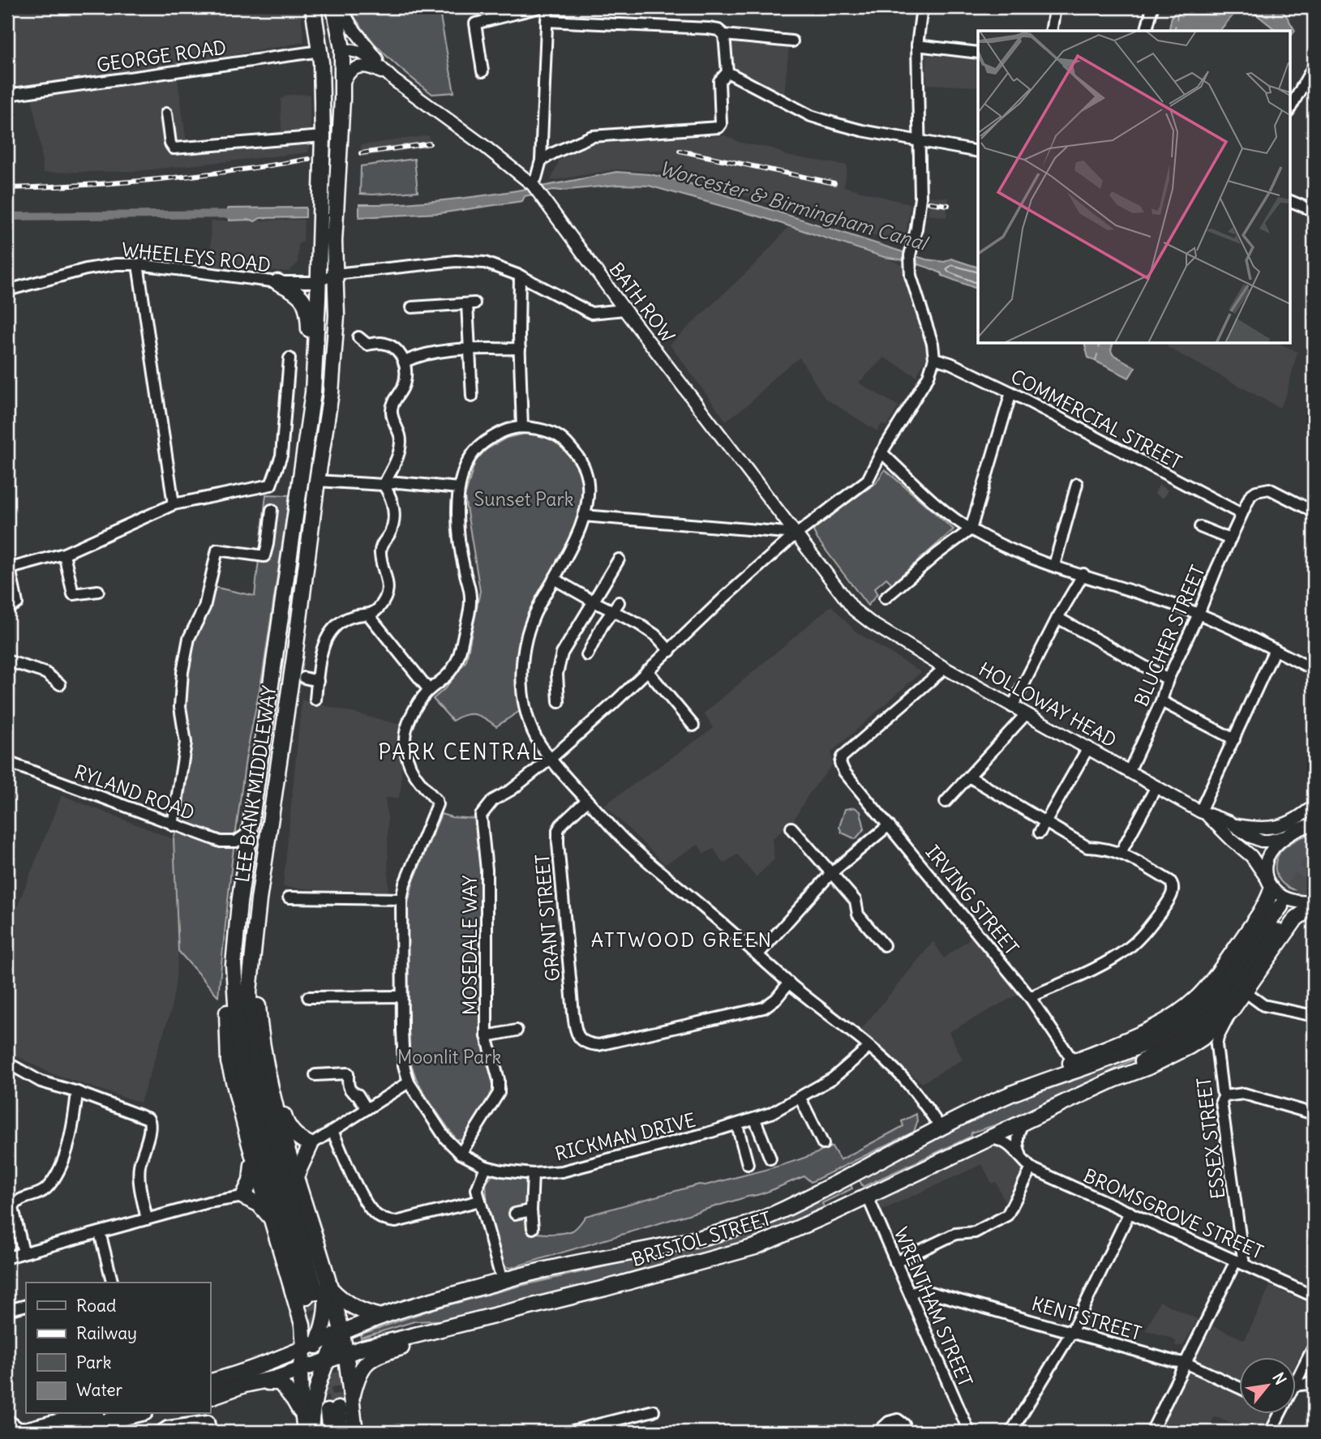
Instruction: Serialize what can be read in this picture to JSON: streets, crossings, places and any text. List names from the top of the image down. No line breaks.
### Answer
{"streets":{"highway":["LEE BANK MIDDLEWAY","BRISTOL STREET"],"main road":["BATH ROW","HOLLOWAY HEAD"],"street":["GEORGE ROAD","WHEELEYS ROAD","COMMERCIAL STREET","BLUCHER STREET","RYLAND ROAD","IRVING STREET","GRANT STREET","MOSEDALE WAY","RICKMAN DRIVE","ESSEX STREET","BROMSGROVE STREET","WRENTHAM STREET","KENT STREET"]},"crossings":[["WHEELEYS ROAD","LEE BANK MIDDLEWAY"],["BATH ROW","HOLLOWAY HEAD"],["BATH ROW","LEE BANK MIDDLEWAY"],["COMMERCIAL STREET","BLUCHER STREET"],["BLUCHER STREET","HOLLOWAY HEAD"],["HOLLOWAY HEAD","IRVING STREET"],["LEE BANK MIDDLEWAY","RYLAND ROAD"],["MOSEDALE WAY","RICKMAN DRIVE"],["ESSEX STREET","BROMSGROVE STREET"],["BROMSGROVE STREET","BRISTOL STREET"],["BRISTOL STREET","WRENTHAM STREET"],["WRENTHAM STREET","KENT STREET"]],"districts":["PARK CENTRAL","ATTWOOD GREEN"],"water":["Worcester & Birmingham Canal"],"parks":["Sunset Park","Moonlit Park"],"legend":["Road","Railway","Park","Water"],"north":"top right"}
